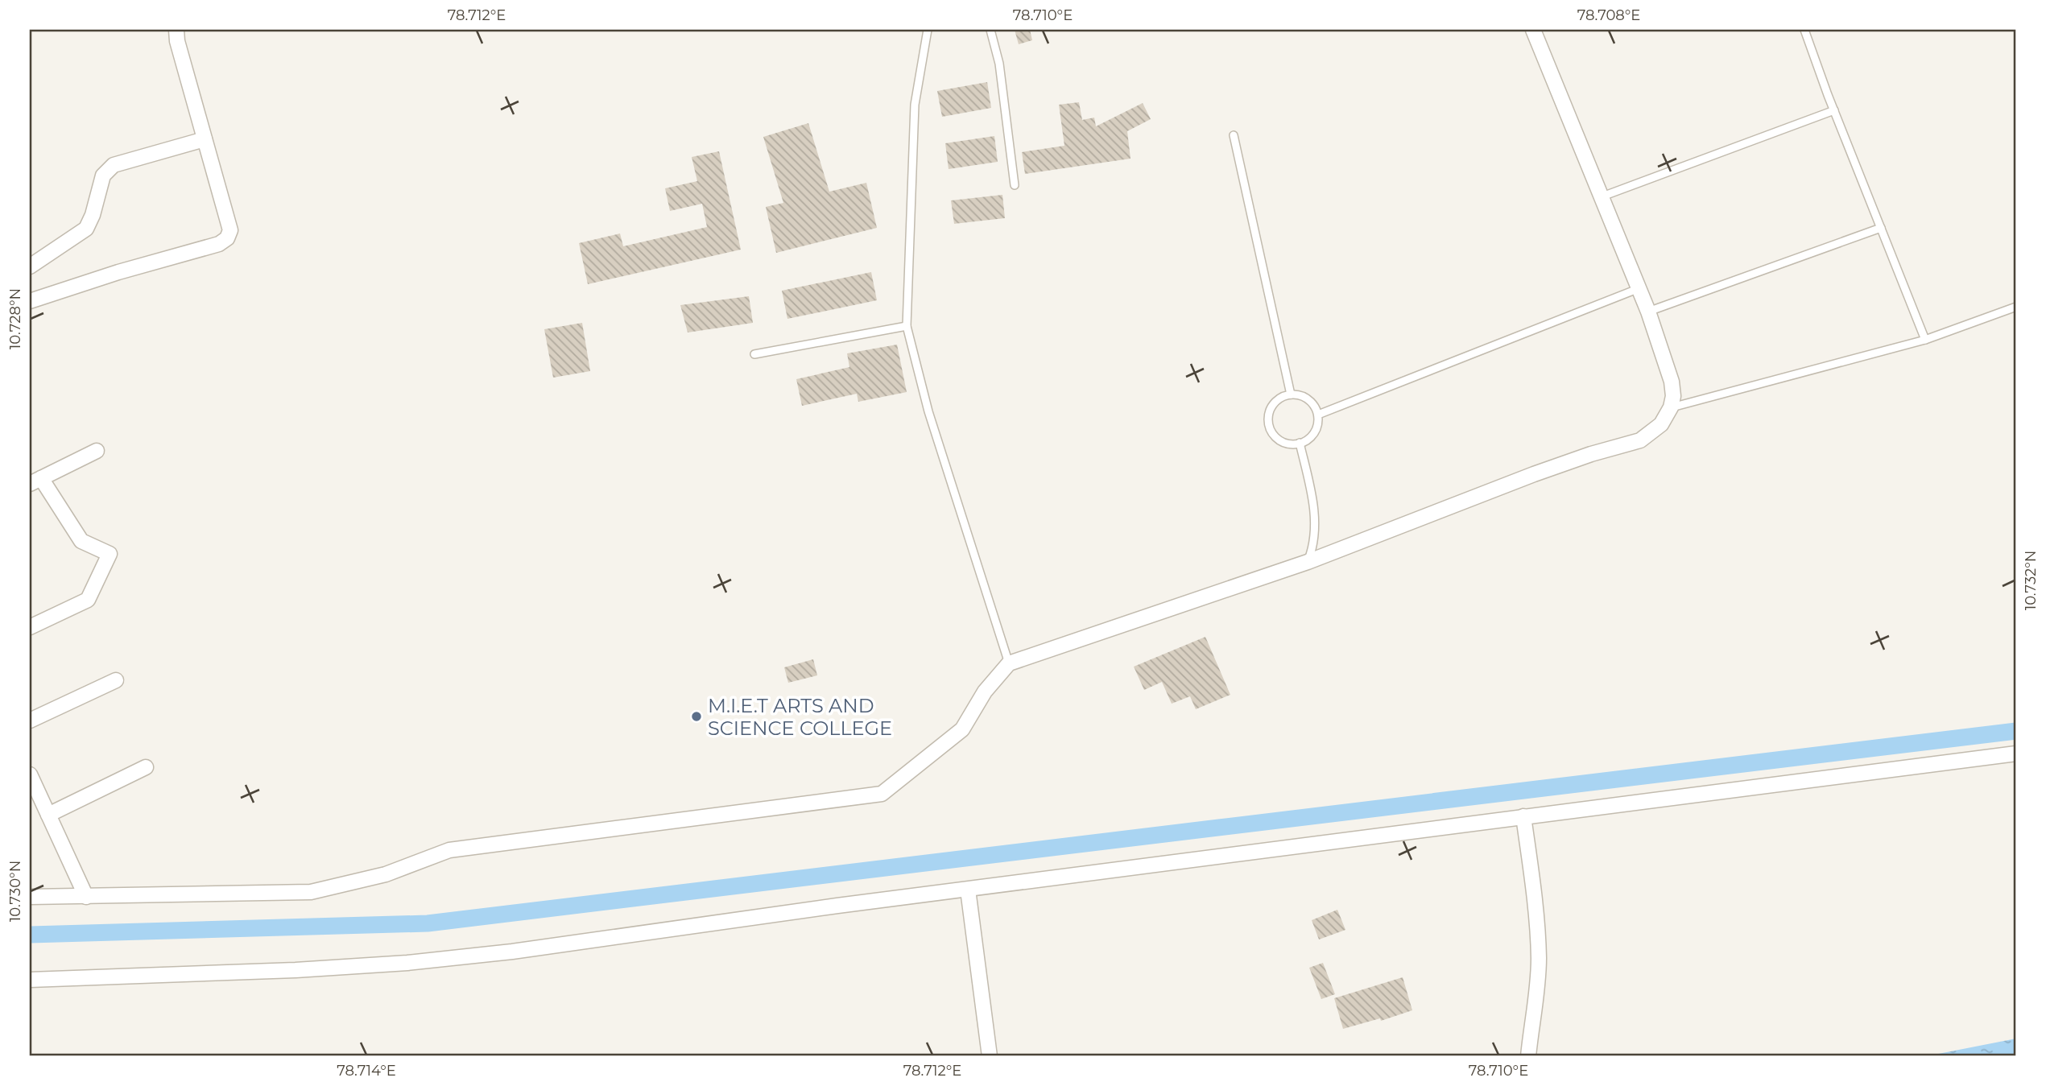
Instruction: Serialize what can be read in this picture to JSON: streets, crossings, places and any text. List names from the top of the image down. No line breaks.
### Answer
{"places":["M.I.E.T ARTS AND SCIENCE COLLEGE"],"coordinates":["78.712°E","78.710°E","78.708°E","10.728°N","10.732°N","10.730°N","78.714°E"]}
